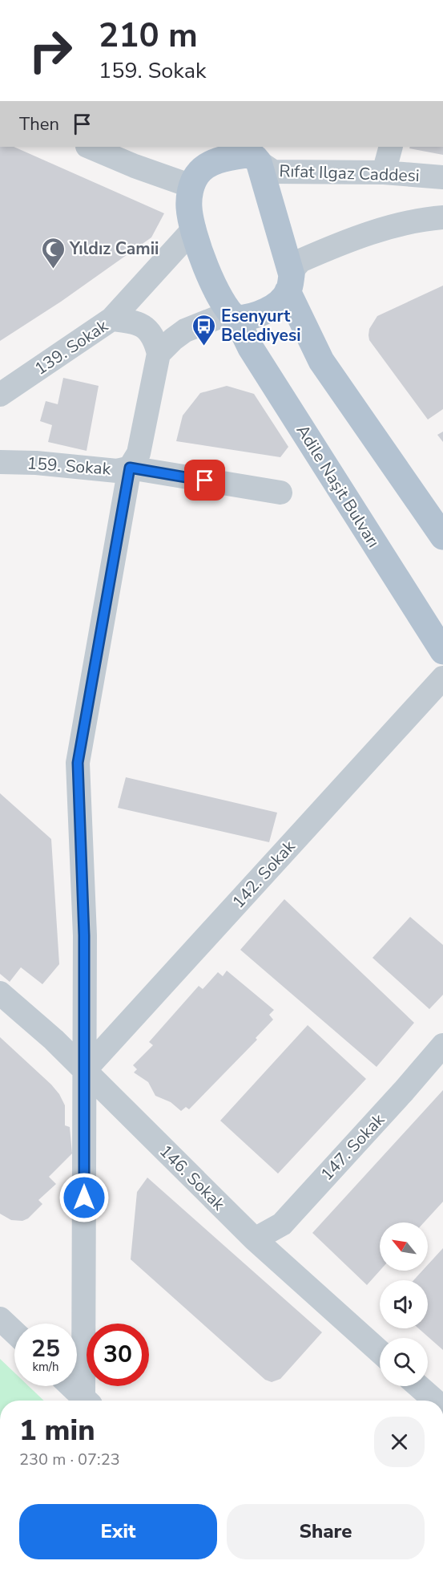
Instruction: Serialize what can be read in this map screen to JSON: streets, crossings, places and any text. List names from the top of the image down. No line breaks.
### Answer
{"streets":{"main road":["Adile Naşit Bulvarı"],"street":["Rıfat Ilgaz Caddesi","139. Sokak","159. Sokak","142. Sokak","147. Sokak","146. Sokak"]},"crossings":[["142. Sokak","146. Sokak"],["147. Sokak","146. Sokak"]],"places":{"mosque":["Yıldız Camii"],"bus stop":["Esenyurt Belediyesi"]},"north":"top left","page":{"turn":["210 m","159. Sokak"],"then":"Then","speed":"25 km/h","limit":"30","heading":["1 min","230 m · 07:23"],"buttons":["Exit","Share"]}}
